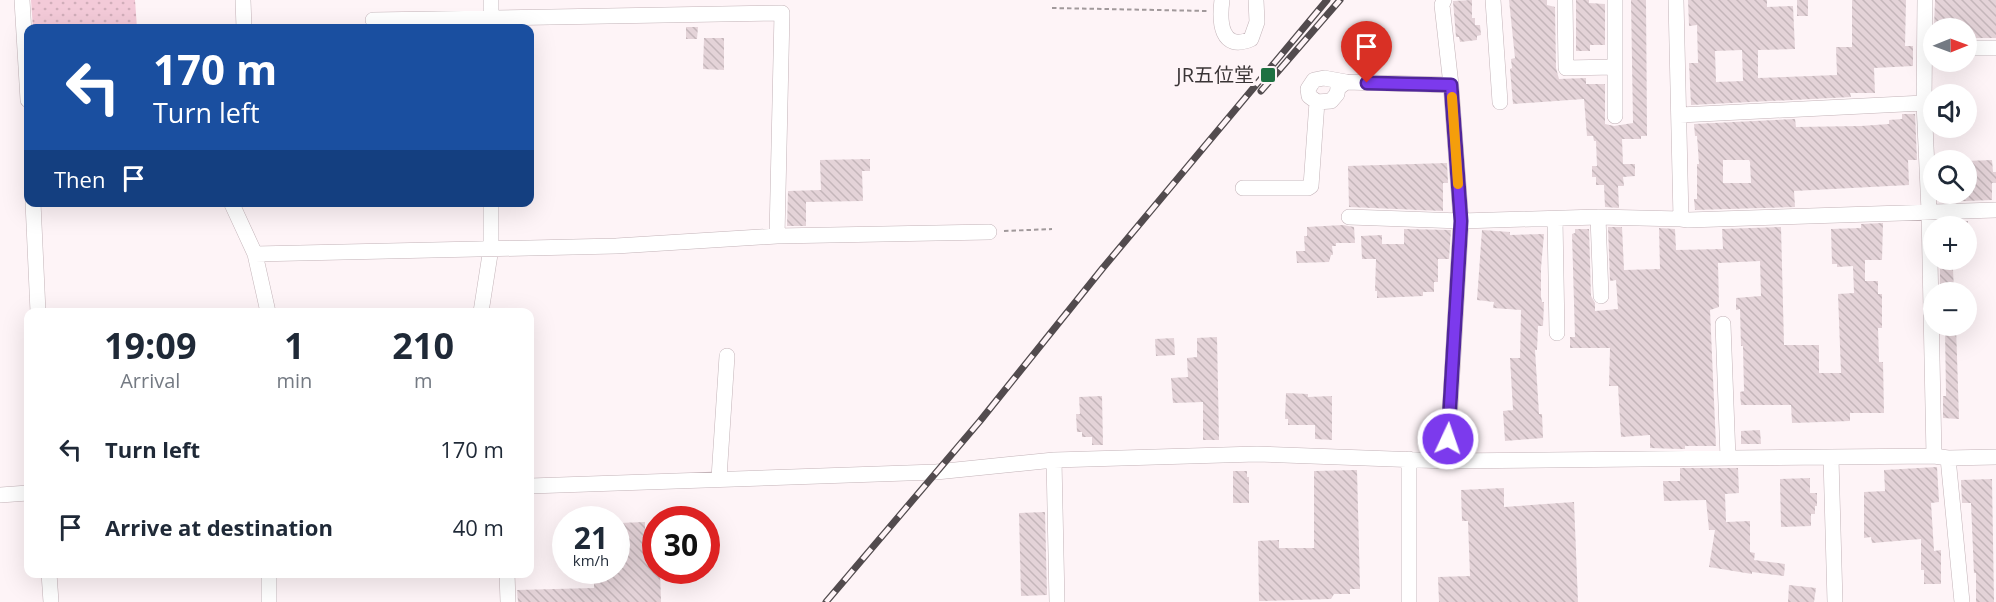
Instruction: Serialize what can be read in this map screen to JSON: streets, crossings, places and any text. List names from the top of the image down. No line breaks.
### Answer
{"places":{"transit":["JR五位堂"]},"north":"right","page":{"map_buttons":["+","−"],"turn":["170 m","Turn left"],"then":"Then","eta":["19:09","Arrival","1","min","210","m"],"list":[{"name":"Turn left","value":"170 m"},{"name":"Arrive at destination","value":"40 m"}],"speed":"21 km/h","limit":"30"}}
